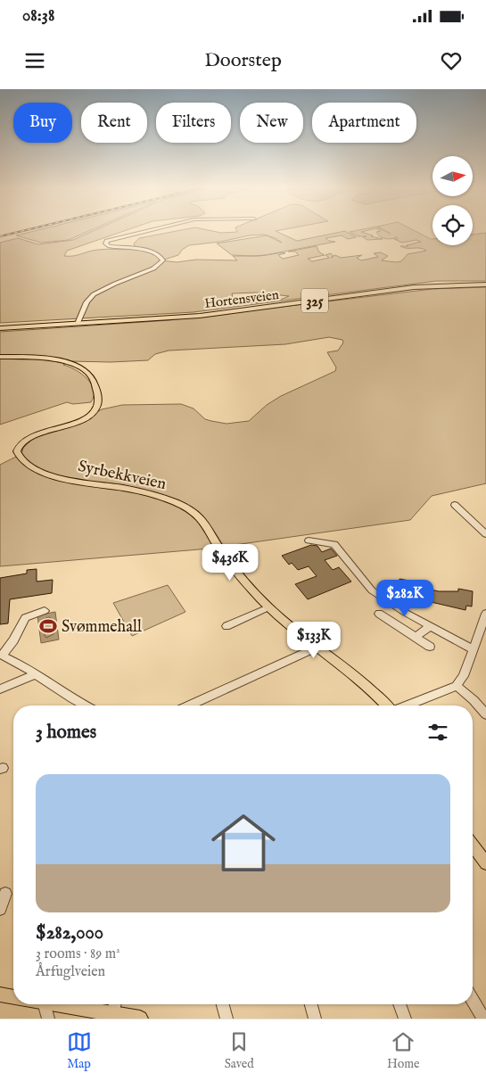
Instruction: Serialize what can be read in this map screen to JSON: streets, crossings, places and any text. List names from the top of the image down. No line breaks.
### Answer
{"streets":{"main road":["Hortensveien","325","Syrbekkveien"]},"places":{"sports":["Svømmehall"]},"north":"right","page":{"status":"08:38","header":"Doorstep","chip":["Buy","Rent","Filters","New","Apartment"],"price":["$436K","$282K","$133K"],"heading":"3 homes","list":[{"name":"$282,000","note":"3 rooms · 89 m² · Årfuglveien"}],"tabs":["Map","Saved","Home"]}}
